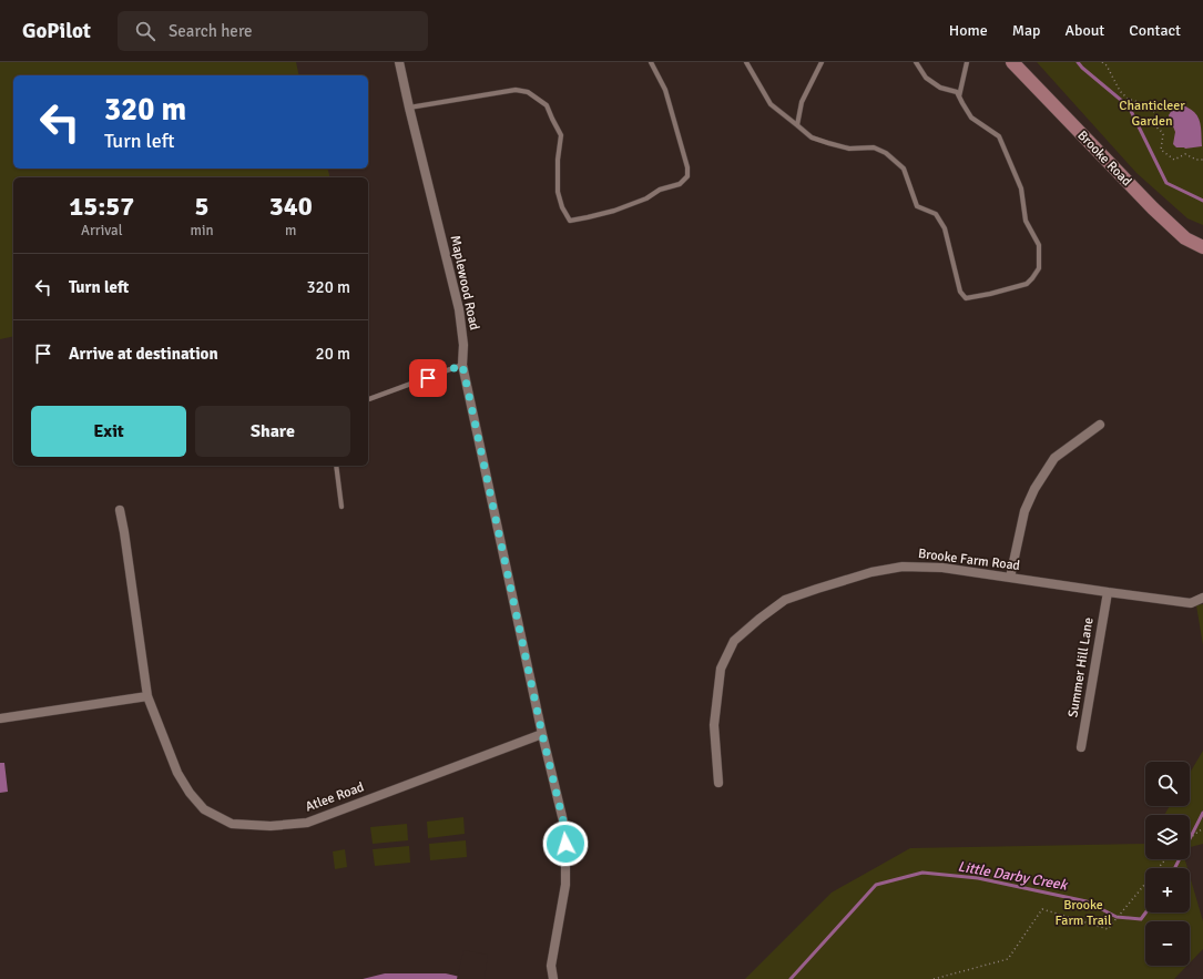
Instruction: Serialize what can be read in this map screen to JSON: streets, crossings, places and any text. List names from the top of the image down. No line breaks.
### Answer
{"streets":{"main road":["Brooke Road"],"street":["Maplewood Road","Brooke Farm Road","Summer Hill Lane","Atlee Road"]},"crossings":[["Maplewood Road","Atlee Road"],["Brooke Farm Road","Summer Hill Lane"]],"water":["Little Darby Creek"],"parks":["Chanticleer Garden","Brooke Farm Trail"],"page":{"header":"GoPilot","search":"Search here","nav":["Home","Map","About","Contact"],"turn":["320 m","Turn left"],"eta":["15:57","Arrival","5","min","340","m"],"list":[{"name":"Turn left","value":"320 m"},{"name":"Arrive at destination","value":"20 m"}],"buttons":["Exit","Share"],"map_buttons":["+","−"]}}
